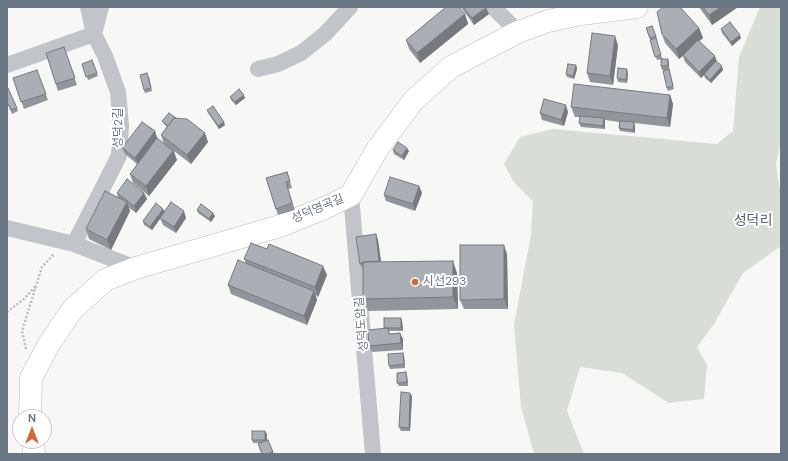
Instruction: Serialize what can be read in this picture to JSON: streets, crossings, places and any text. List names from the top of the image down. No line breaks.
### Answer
{"streets":{"main road":["성덕영곡길"],"street":["성덕2길","성덕도암길"]},"crossings":[["성덕영곡길","성덕도암길"]],"districts":["성덕리"],"places":["시선293"],"north":"top"}
